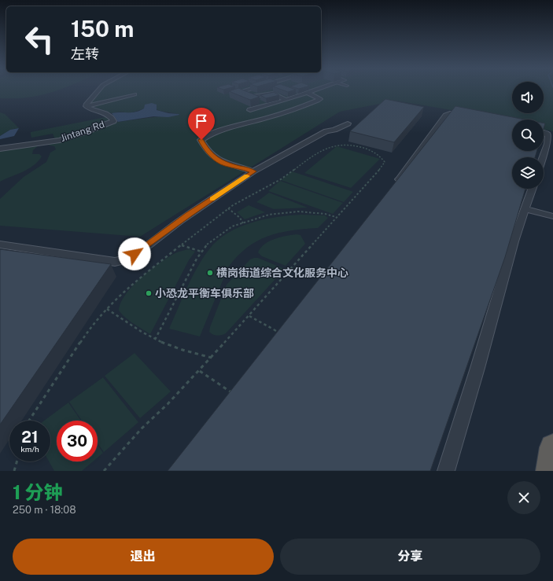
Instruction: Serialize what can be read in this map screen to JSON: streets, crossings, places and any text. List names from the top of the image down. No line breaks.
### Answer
{"streets":{"street":["Jintang Rd"]},"places":["横岗街道综合文化服务中心","小恐龙平衡车俱乐部"],"page":{"turn":["150 m","左转"],"speed":"21 km/h","limit":"30","heading":["1 分钟","250 m · 18:08"],"buttons":["退出","分享"]}}
